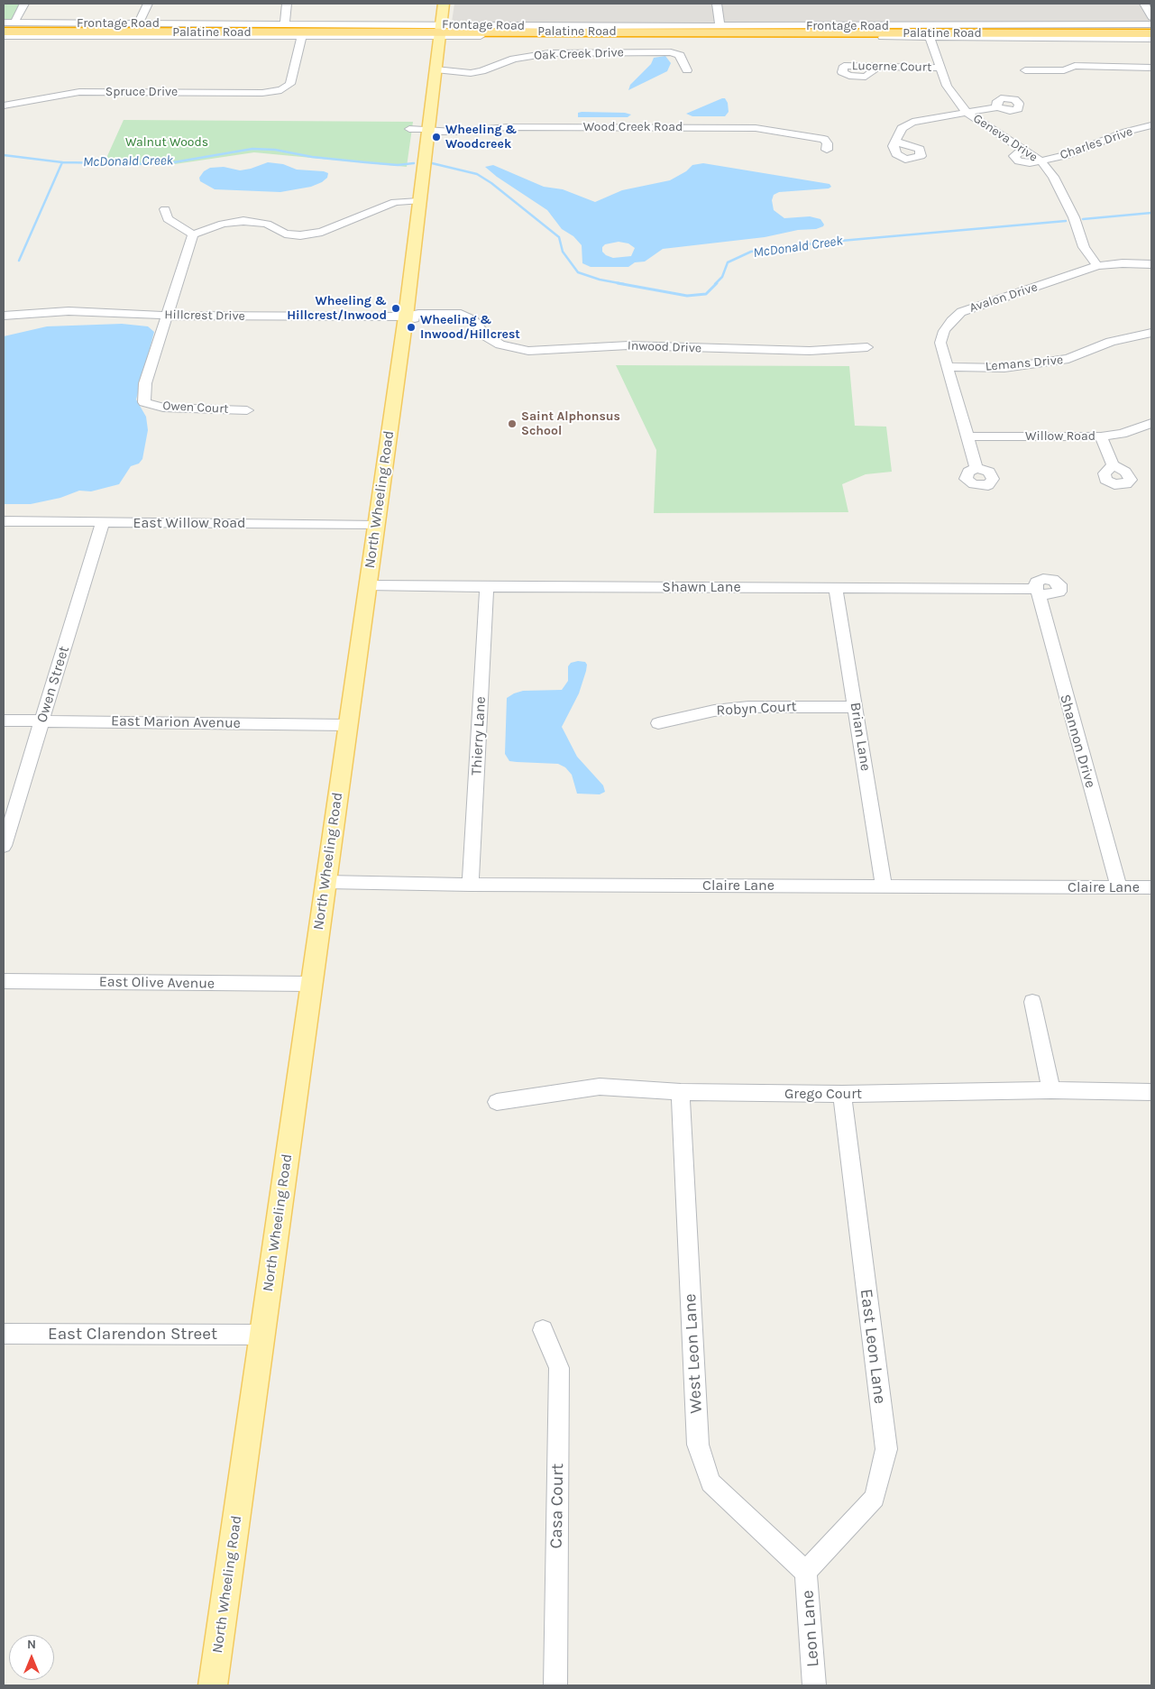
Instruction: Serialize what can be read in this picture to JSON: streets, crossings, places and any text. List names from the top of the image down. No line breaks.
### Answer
{"streets":{"highway":["Palatine Road"],"main road":["North Wheeling Road"],"street":["Frontage Road","Oak Creek Drive","Lucerne Court","Spruce Drive","Wood Creek Road","Geneva Drive","Charles Drive","Avalon Drive","Hillcrest Drive","Inwood Drive","Lemans Drive","Owen Court","Willow Road","East Willow Road","Shawn Lane","Owen Street","Robyn Court","East Marion Avenue","Thierry Lane","Brian Lane","Shannon Drive","Claire Lane","East Olive Avenue","Grego Court","East Clarendon Street","East Leon Lane","West Leon Lane","Casa Court","Leon Lane"]},"crossings":[["Frontage Road","Palatine Road"],["Frontage Road","Spruce Drive"],["Frontage Road","Geneva Drive"],["Frontage Road","North Wheeling Road"],["Palatine Road","North Wheeling Road"],["Oak Creek Drive","North Wheeling Road"],["Lucerne Court","Geneva Drive"],["Wood Creek Road","North Wheeling Road"],["Geneva Drive","Charles Drive"],["Geneva Drive","Avalon Drive"],["Avalon Drive","Lemans Drive"],["Avalon Drive","Willow Road"],["Hillcrest Drive","Inwood Drive"],["Hillcrest Drive","Owen Court"],["Hillcrest Drive","North Wheeling Road"],["Inwood Drive","North Wheeling Road"],["North Wheeling Road","East Willow Road"],["North Wheeling Road","Shawn Lane"],["North Wheeling Road","East Marion Avenue"],["North Wheeling Road","Claire Lane"],["North Wheeling Road","East Olive Avenue"],["North Wheeling Road","East Clarendon Street"],["East Willow Road","Owen Street"],["Shawn Lane","Thierry Lane"],["Shawn Lane","Brian Lane"],["Shawn Lane","Shannon Drive"],["Owen Street","East Marion Avenue"],["Robyn Court","Brian Lane"],["Thierry Lane","Claire Lane"],["Brian Lane","Claire Lane"],["Shannon Drive","Claire Lane"],["Grego Court","East Leon Lane"],["Grego Court","West Leon Lane"],["East Leon Lane","West Leon Lane"],["East Leon Lane","Leon Lane"],["West Leon Lane","Leon Lane"]],"water":["McDonald Creek"],"parks":["Walnut Woods"],"places":["Wheeling & Woodcreek","Wheeling & Hillcrest/Inwood","Wheeling & Inwood/Hillcrest","Saint Alphonsus School"],"north":"top"}
